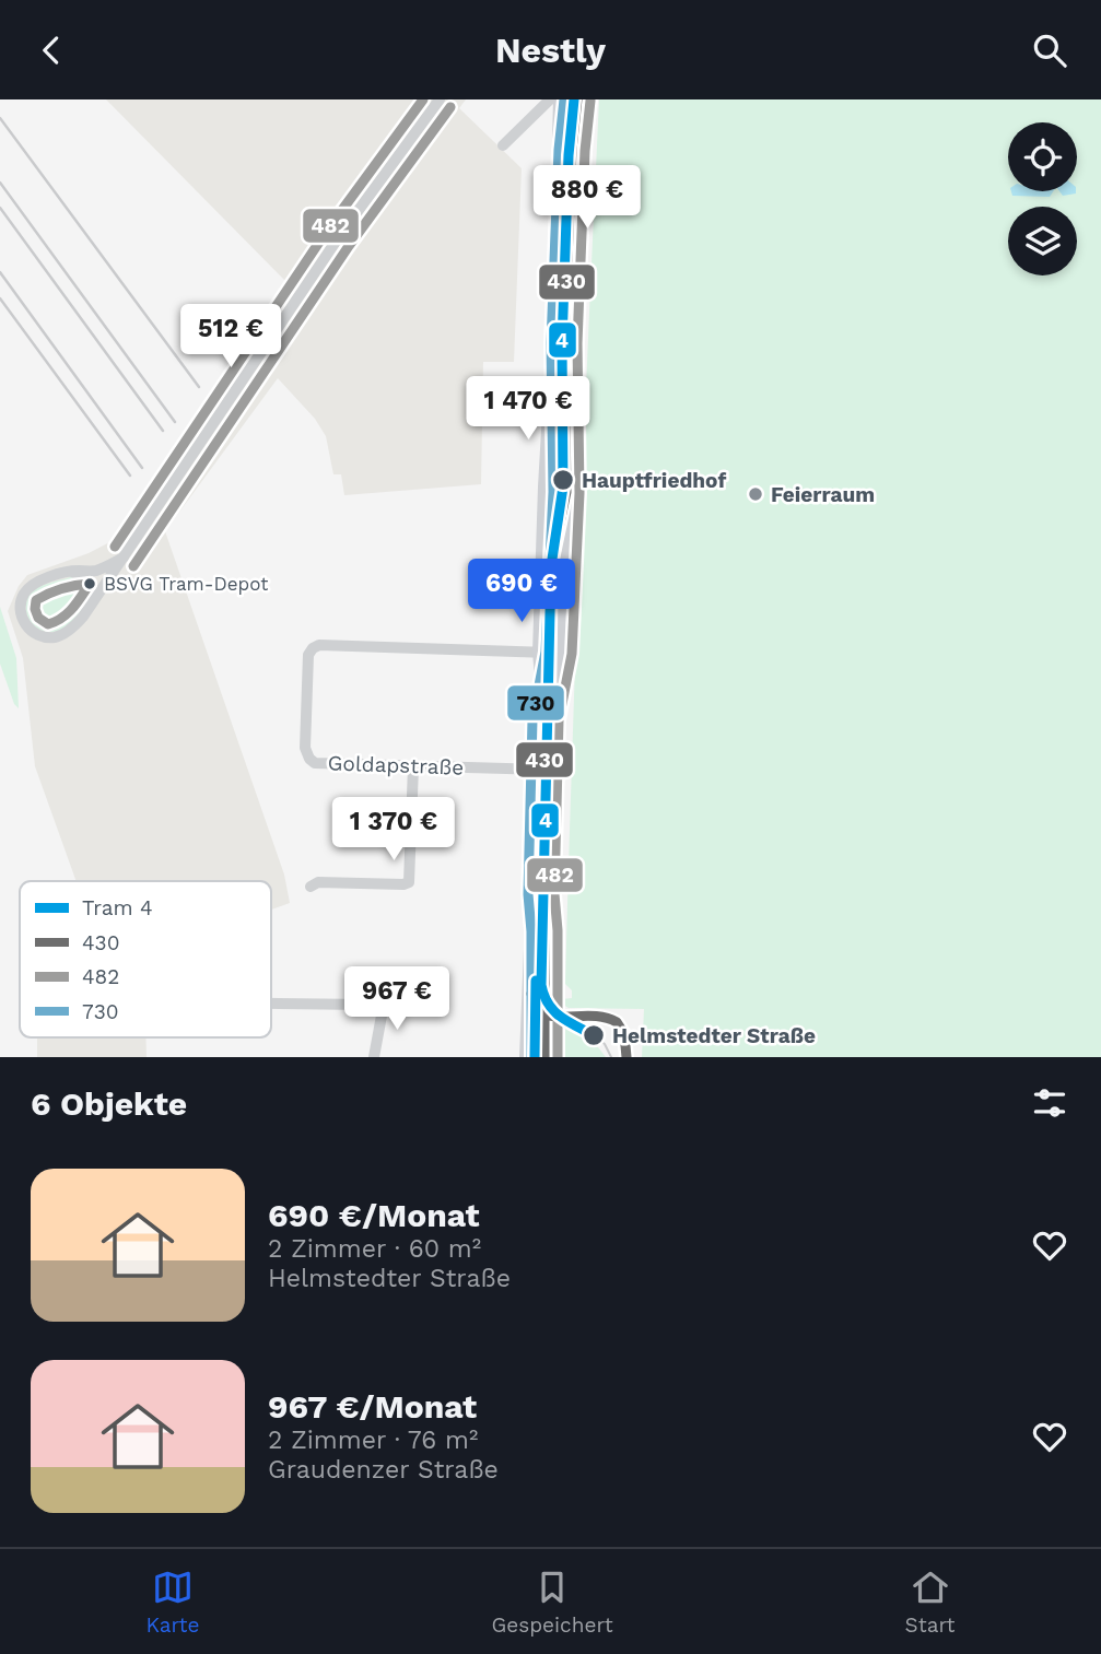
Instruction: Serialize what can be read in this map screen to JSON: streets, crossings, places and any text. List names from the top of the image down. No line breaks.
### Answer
{"streets":{"street":["Goldapstraße"]},"places":["Hauptfriedhof","Feierraum","BSVG Tram-Depot","Helmstedter Straße"],"lines":["tram line 4","transit line 430","transit line 482","transit line 730"],"legend":["Tram 4","430","482","730"],"page":{"header":"Nestly","price":["880 €","512 €","1 470 €","690 €","1 370 €","967 €"],"heading":"6 Objekte","list":[{"name":"690 €/Monat","note":"2 Zimmer · 60 m² · Helmstedter Straße"},{"name":"967 €/Monat","note":"2 Zimmer · 76 m² · Graudenzer Straße"}],"tabs":["Karte","Gespeichert","Start"]}}
